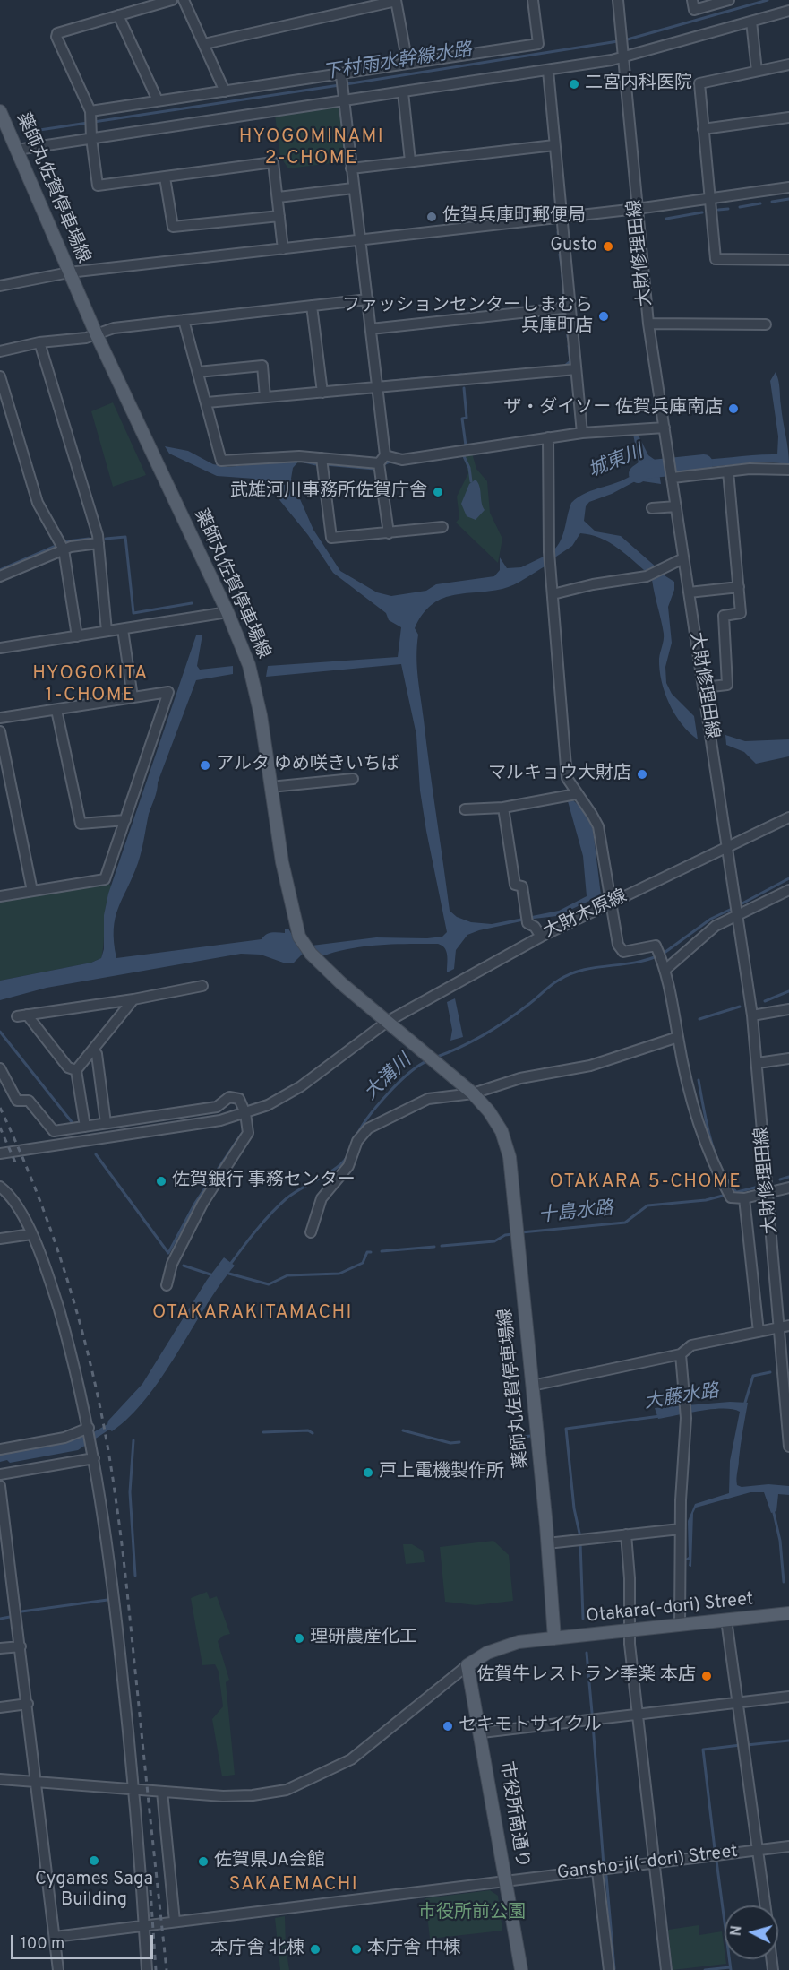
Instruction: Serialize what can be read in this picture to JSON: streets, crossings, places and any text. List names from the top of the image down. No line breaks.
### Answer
{"streets":{"main road":["薬師丸佐賀停車場線","Otakara(-dori) Street","市役所南通り"],"street":["大財修理田線","大財木原線","Gansho-ji(-dori) Street"]},"crossings":[["薬師丸佐賀停車場線","大財木原線"],["薬師丸佐賀停車場線","Otakara(-dori) Street"],["大財修理田線","大財木原線"],["市役所南通り","Gansho-ji(-dori) Street"]],"districts":["HYOGOMINAMI 2-CHOME","HYOGOKITA 1-CHOME","OTAKARA 5-CHOME","OTAKARAKITAMACHI","SAKAEMACHI"],"water":["下村雨水幹線水路","城東川","大溝川","十島水路","大藤水路"],"parks":["市役所前公園"],"places":["二宮内科医院","佐賀兵庫町郵便局","Gusto","ファッションセンターしまむら 兵庫町店","ザ・ダイソー 佐賀兵庫南店","武雄河川事務所佐賀庁舎","アルタ ゆめ咲きいちば","マルキョウ大財店","佐賀銀行 事務センター","戸上電機製作所","理研農産化工","佐賀牛レストラン季楽 本店","セキモトサイクル","Cygames Saga Building","佐賀県JA会館","本庁舎 北棟","本庁舎 中棟"],"scale_bar":"100 m","north":"left"}
